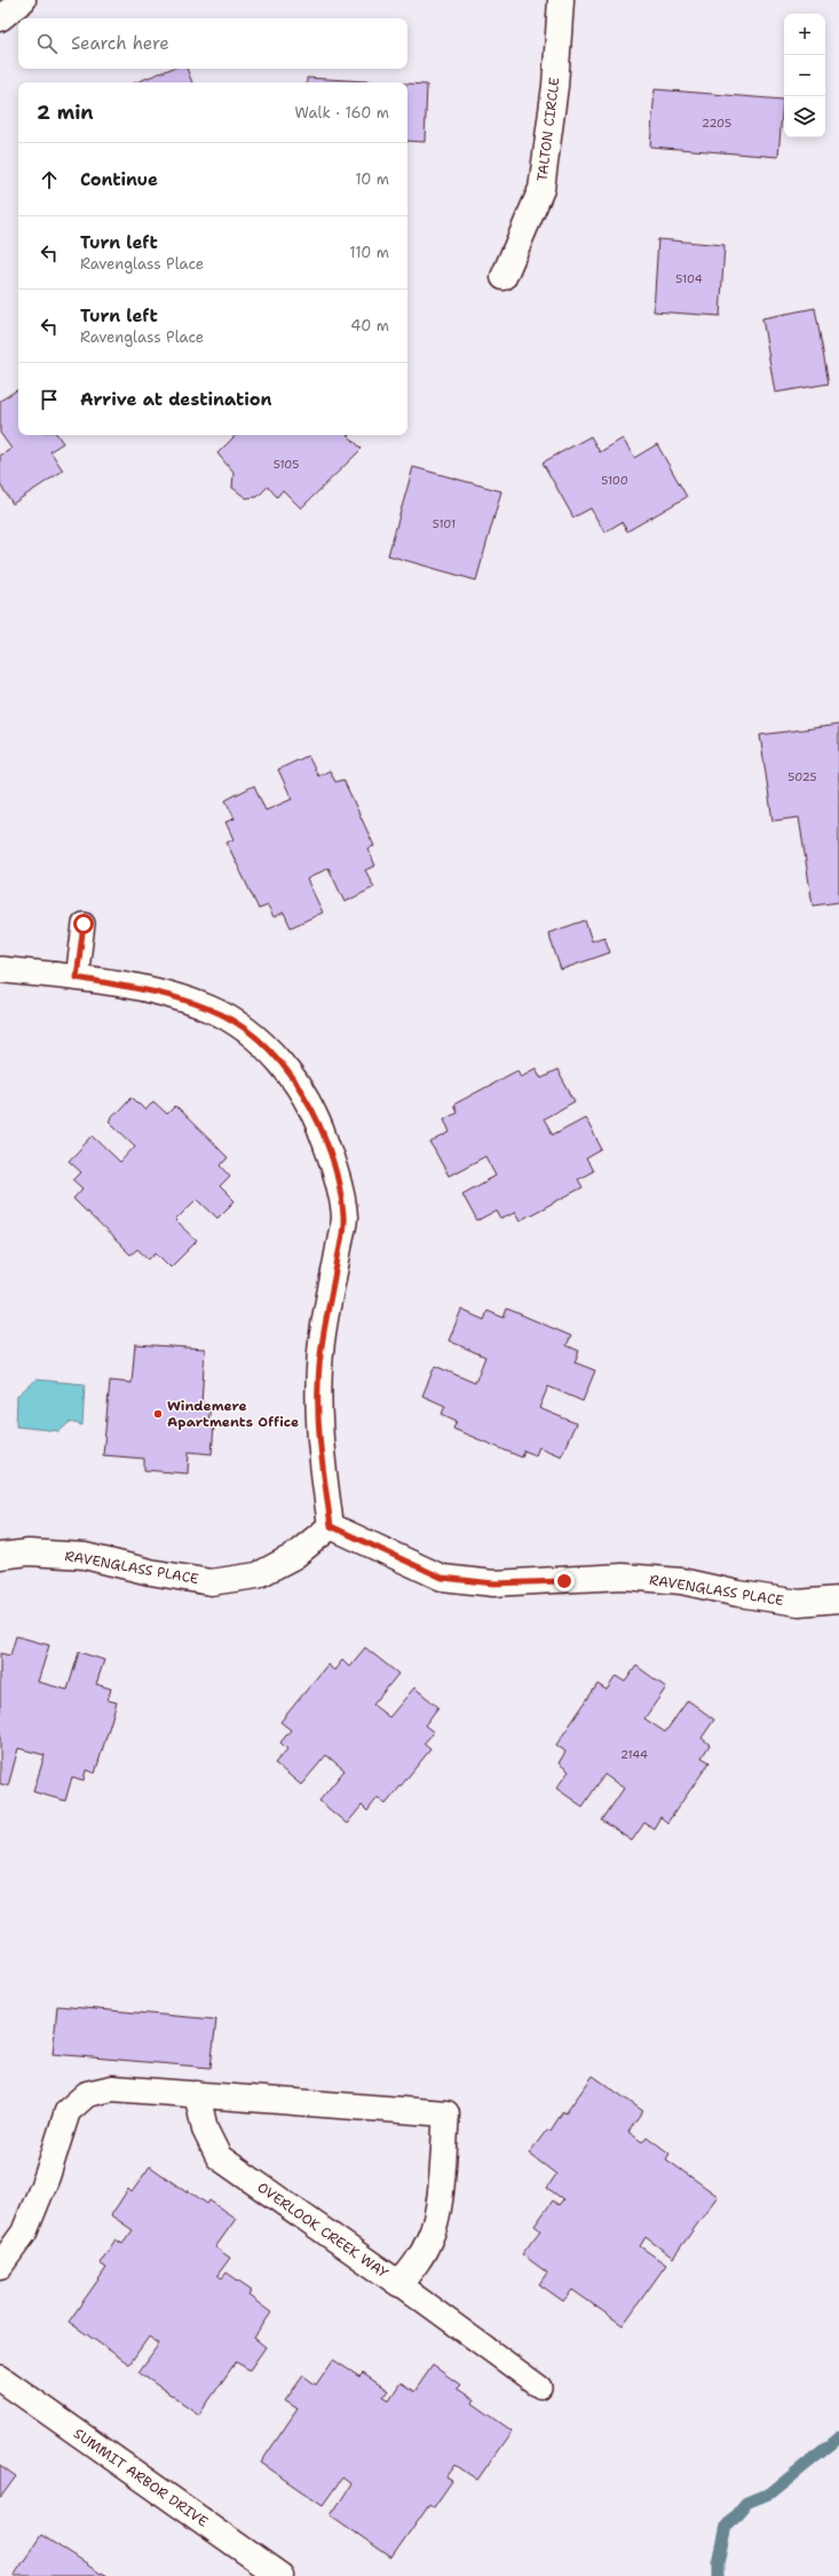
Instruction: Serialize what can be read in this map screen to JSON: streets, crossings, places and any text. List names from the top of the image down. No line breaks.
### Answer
{"streets":{"street":["TALTON CIRCLE","RAVENGLASS PLACE","OVERLOOK CREEK WAY","SUMMIT ARBOR DRIVE"]},"places":["Windemere Apartments Office"],"house_numbers":["2205","5104","5105","5100","5101","5025","2144"],"page":{"map_buttons":["+","−"],"search":"Search here","heading":["2 min","Walk · 160 m"],"list":[["Continue","10 m"],["Turn left","Ravenglass Place","110 m"],["Turn left","Ravenglass Place","40 m"],"Arrive at destination"]}}
